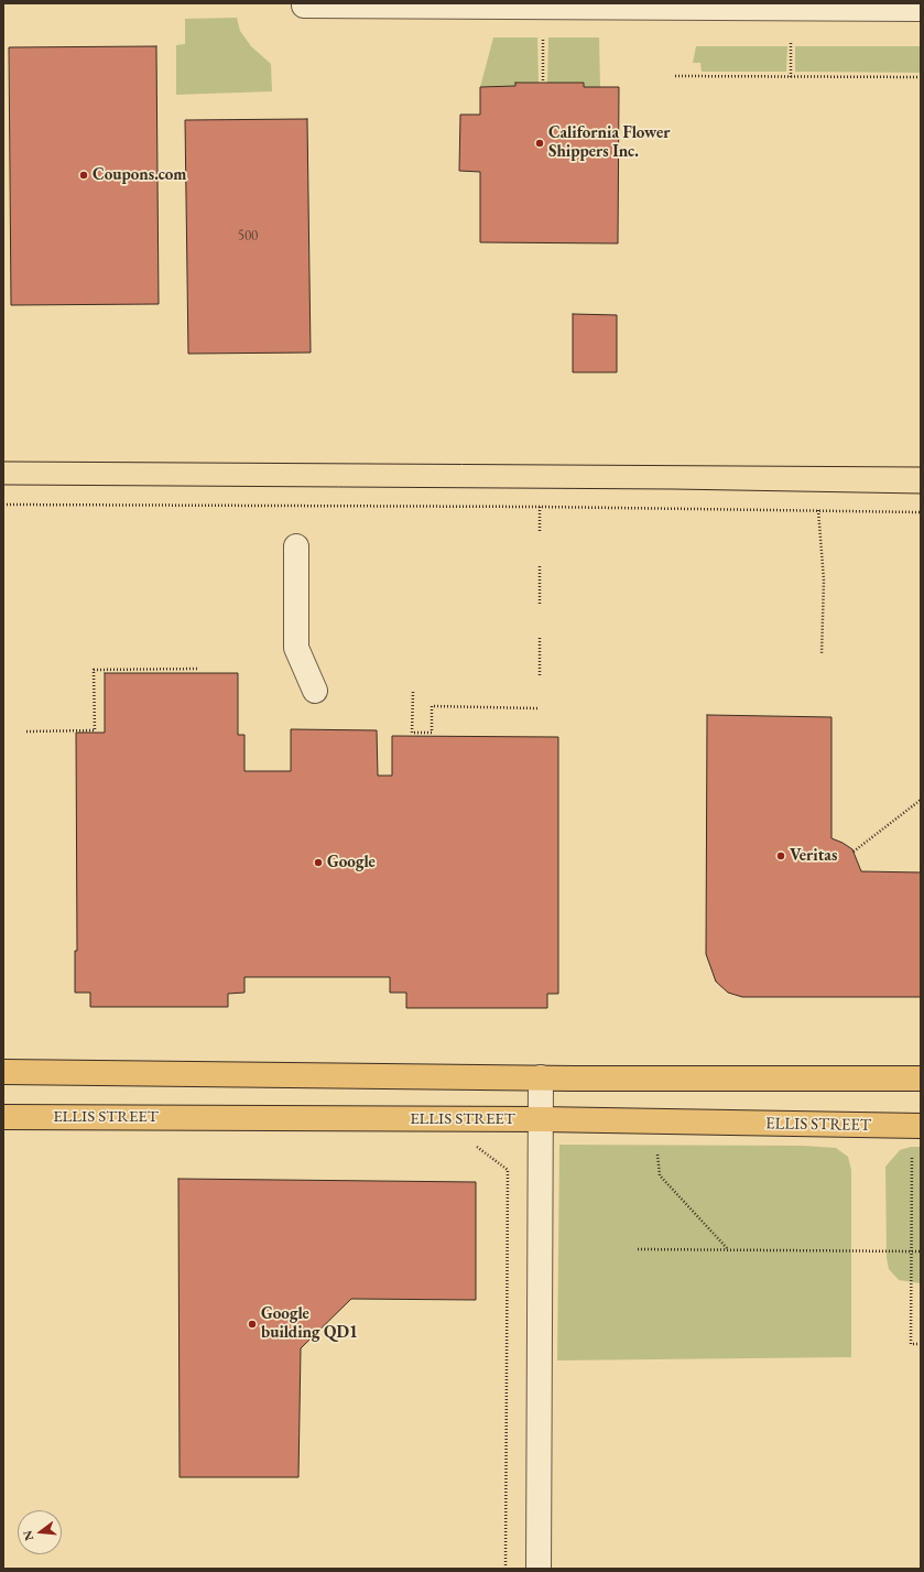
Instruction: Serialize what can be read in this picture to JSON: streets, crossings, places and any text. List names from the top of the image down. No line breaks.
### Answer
{"streets":{"main road":["ELLIS STREET"]},"places":["California Flower Shippers Inc.","Coupons.com","Veritas","Google","Google building QD1"],"house_numbers":["500"],"north":"left"}
